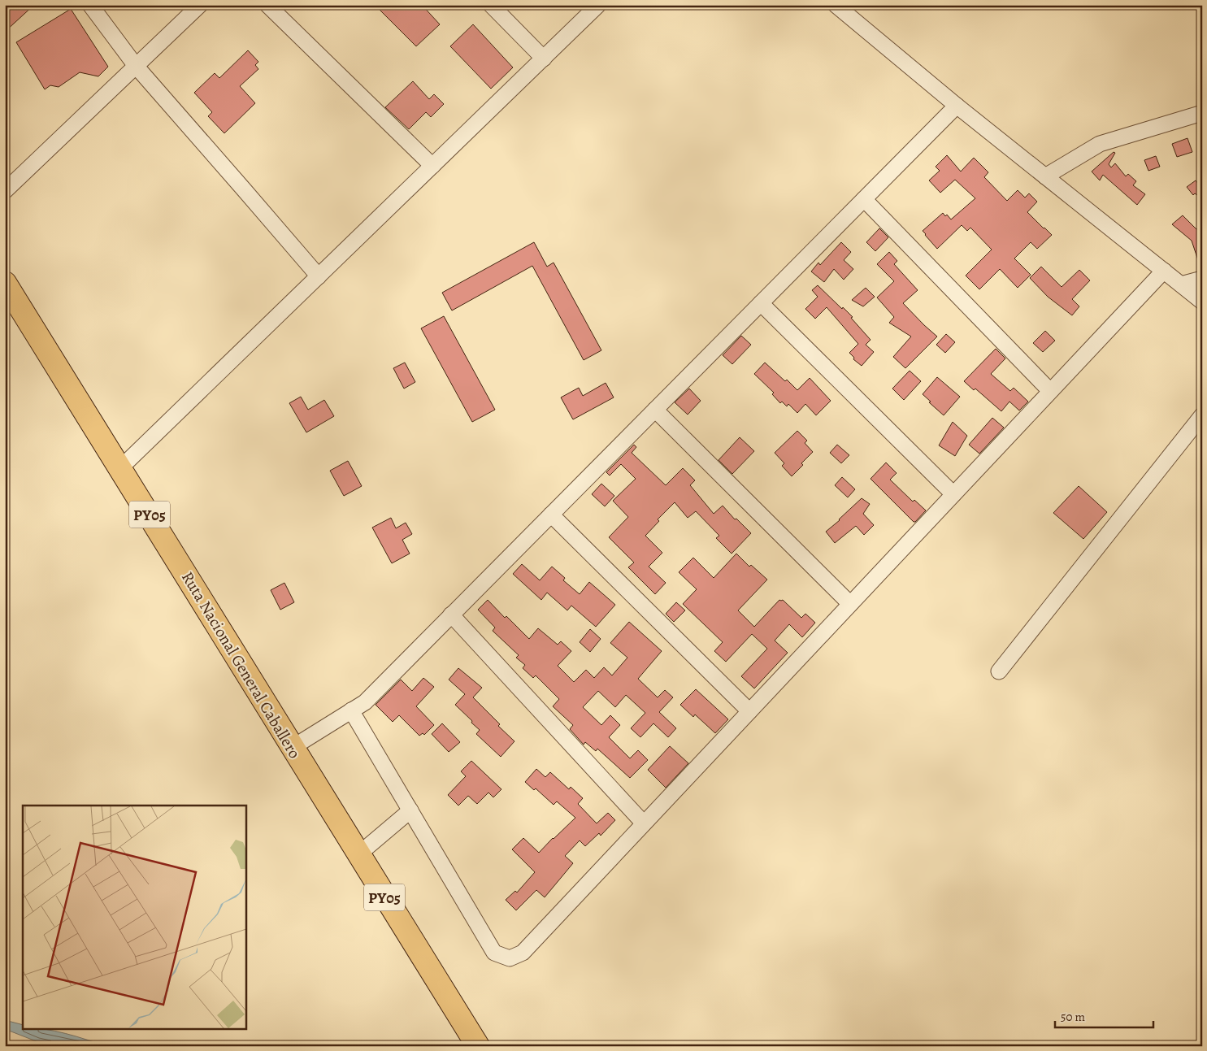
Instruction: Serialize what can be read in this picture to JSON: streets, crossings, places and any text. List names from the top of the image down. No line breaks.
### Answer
{"streets":{"highway":["PY05","Ruta Nacional General Caballero"]},"scale_bar":"50 m"}
